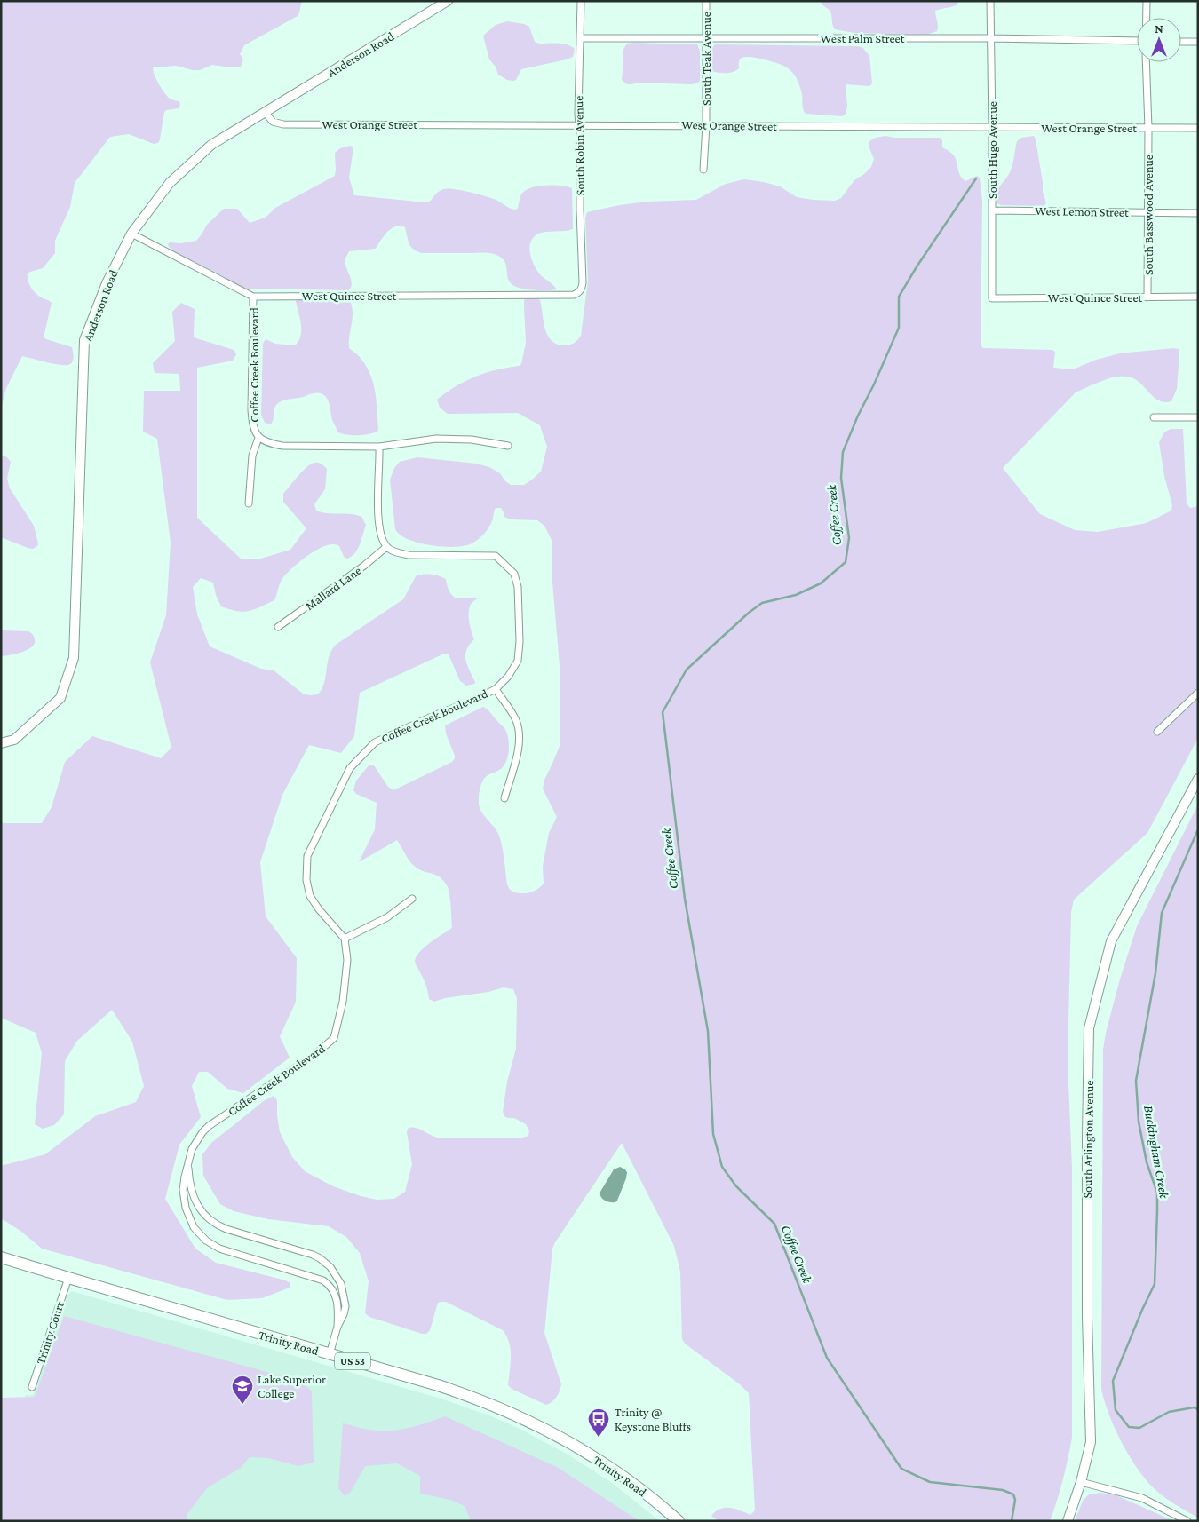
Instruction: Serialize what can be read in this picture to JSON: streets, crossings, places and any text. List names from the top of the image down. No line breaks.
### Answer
{"streets":{"highway":["Trinity Road","US 53"],"street":["West Palm Street","Anderson Road","South Teak Avenue","West Orange Street","South Robin Avenue","South Hugo Avenue","West Lemon Street","South Basswood Avenue","West Quince Street","Coffee Creek Boulevard","Mallard Lane","South Arlington Avenue","Trinity Court"]},"crossings":[["West Palm Street","South Teak Avenue"],["West Palm Street","South Robin Avenue"],["West Palm Street","South Hugo Avenue"],["Anderson Road","West Orange Street"],["Anderson Road","West Quince Street"],["South Teak Avenue","West Orange Street"],["West Orange Street","South Robin Avenue"],["West Orange Street","South Hugo Avenue"],["West Orange Street","South Basswood Avenue"],["South Robin Avenue","West Quince Street"],["South Hugo Avenue","West Lemon Street"],["South Hugo Avenue","West Quince Street"],["West Lemon Street","South Basswood Avenue"],["South Basswood Avenue","West Quince Street"],["West Quince Street","Coffee Creek Boulevard"],["Coffee Creek Boulevard","Mallard Lane"],["Coffee Creek Boulevard","Trinity Road"],["Trinity Court","Trinity Road"]],"water":["Coffee Creek","Buckingham Creek"],"places":{"school or university":["Lake Superior College"],"bus stop":["Trinity @ Keystone Bluffs"]},"north":"top"}
